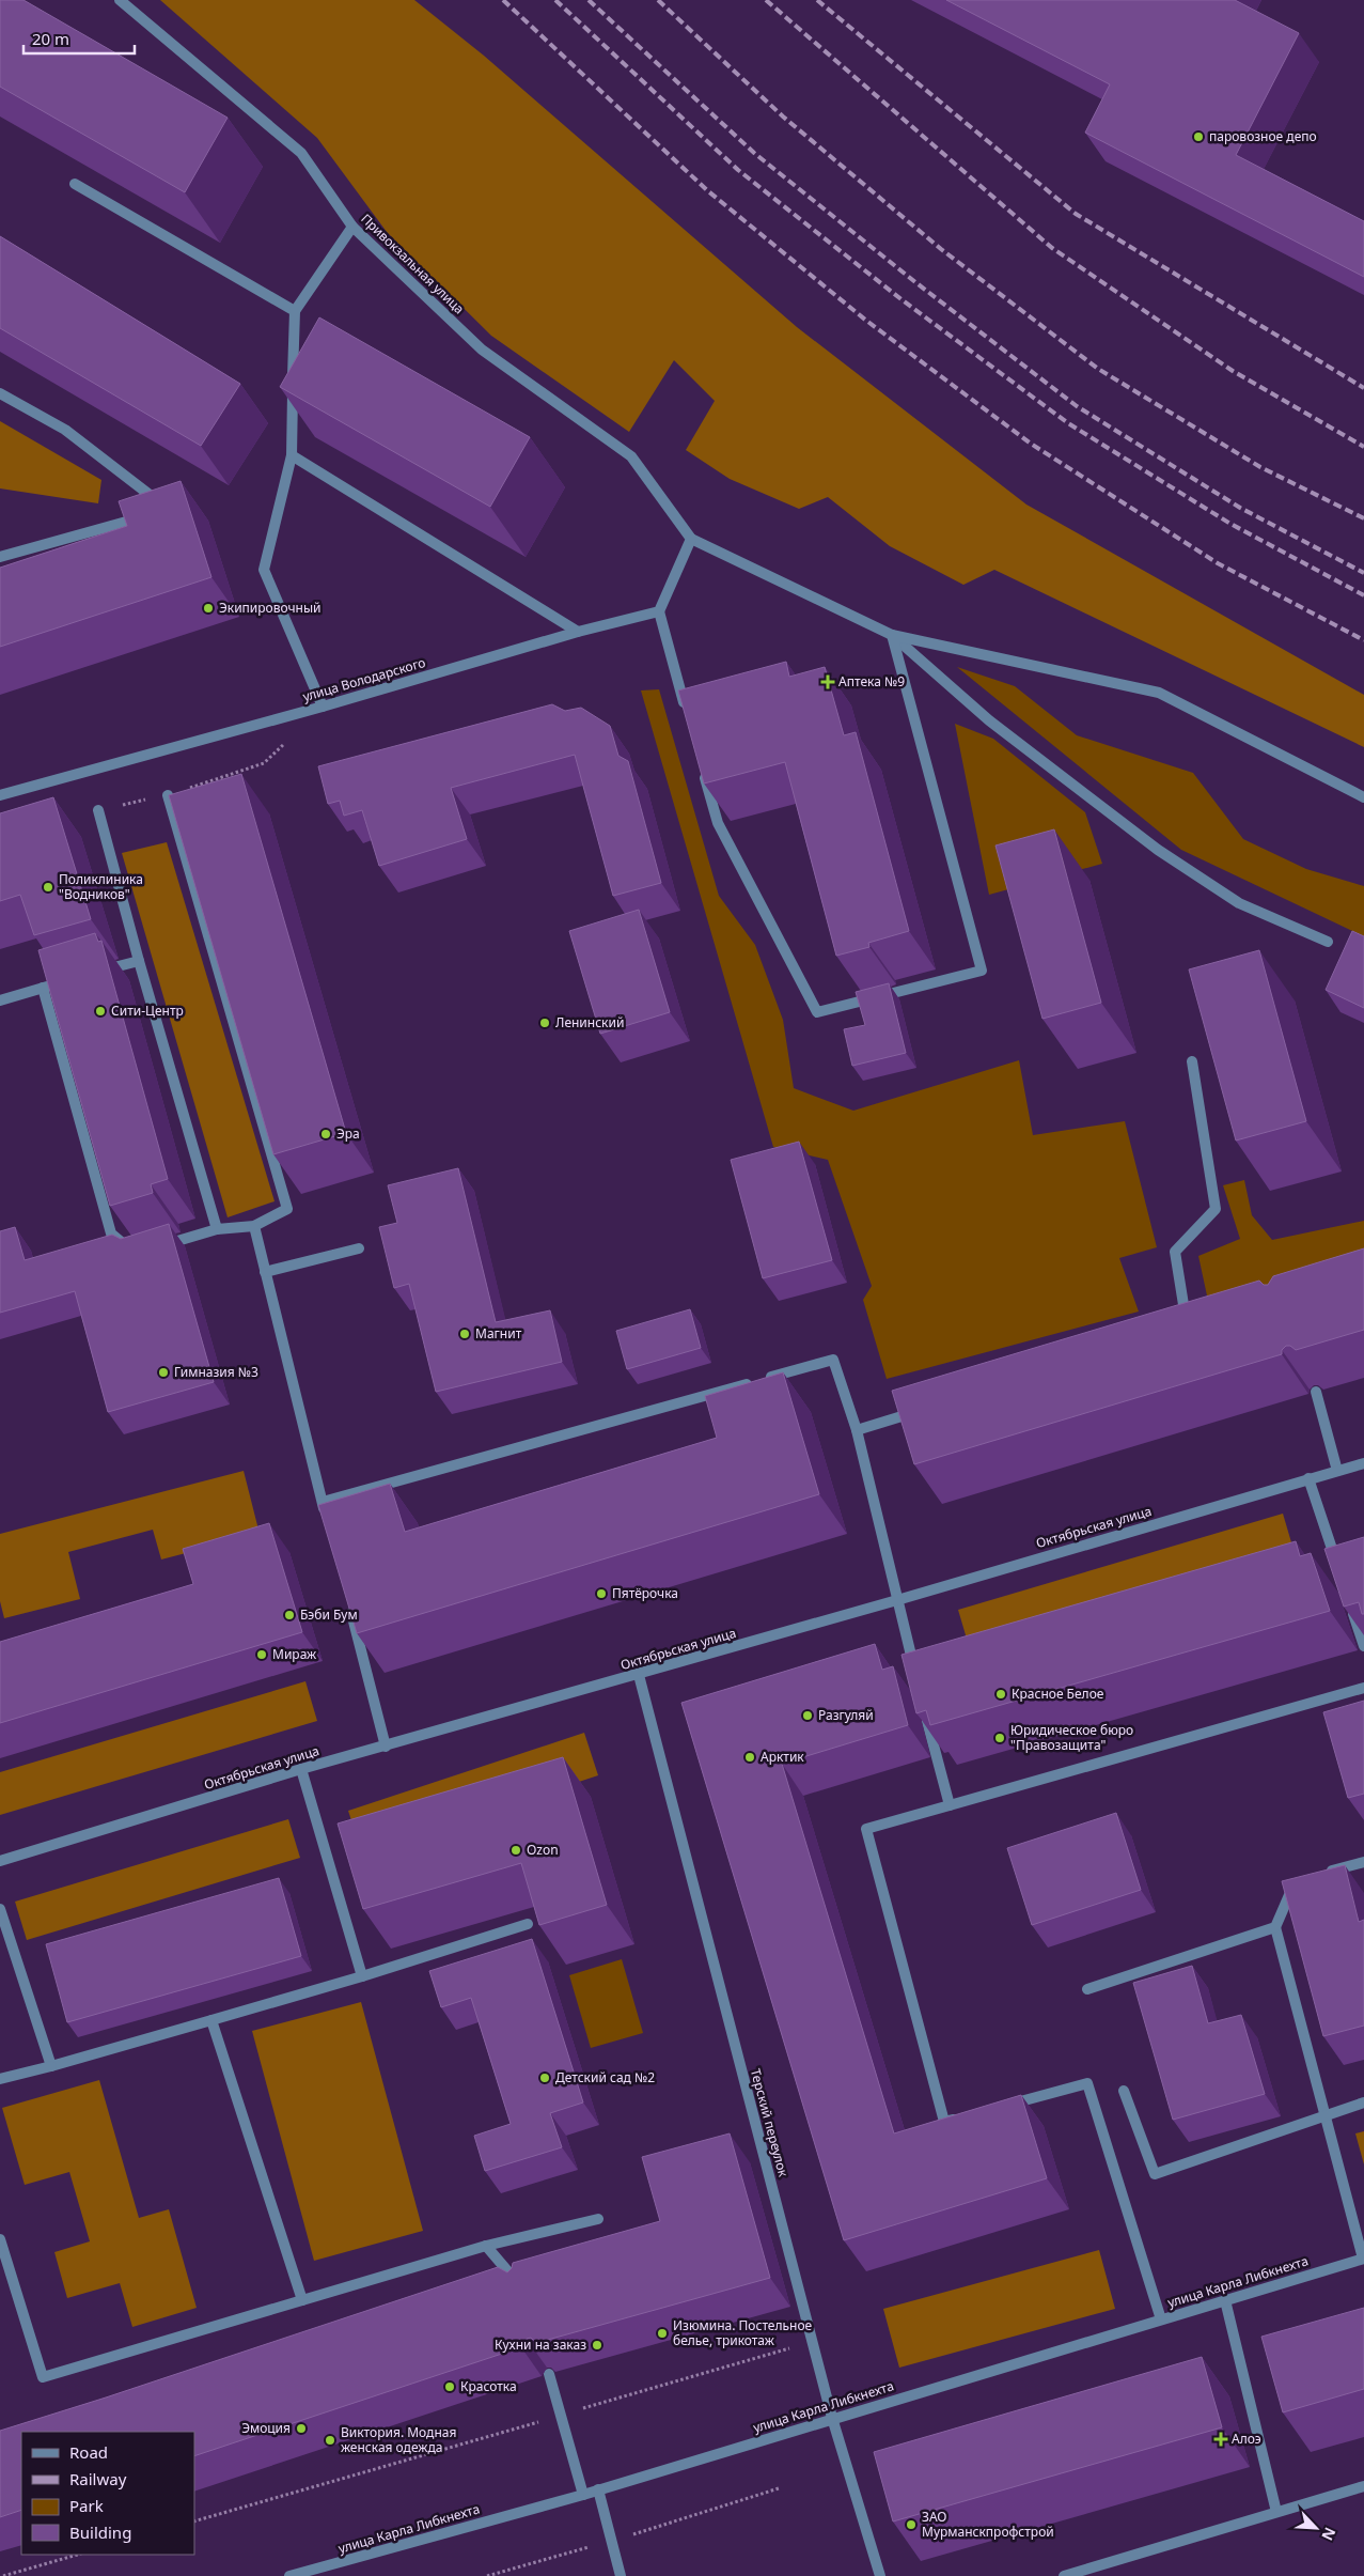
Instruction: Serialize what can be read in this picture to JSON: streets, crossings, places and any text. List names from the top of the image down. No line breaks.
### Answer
{"streets":{"street":["Привокзальная улица","улица Володарского","Октябрьская улица","Терский переулок","улица Карла Либкнехта"]},"crossings":[["Октябрьская улица","Терский переулок"],["Терский переулок","улица Карла Либкнехта"]],"places":{"other":["паровозное депо","Экипировочный","Поликлиника \"Водников\"","Сити-Центр","Ленинский","Эра","Магнит","Гимназия №3","Пятёрочка","Бэби Бум","Мираж","Красное Белое","Разгуляй","Юридическое бюро \"Правозащита\"","Арктик","Ozon","Детский сад №2","Изюмина. Постельное белье, трикотаж","Кухни на заказ","Красотка","Эмоция","Виктория. Модная женская одежда","ЗАО Мурманскпрофстрой"],"health":["Аптека №9","Алоэ"]},"legend":["Road","Railway","Park","Building"],"scale_bar":"20 m","north":"bottom right"}
